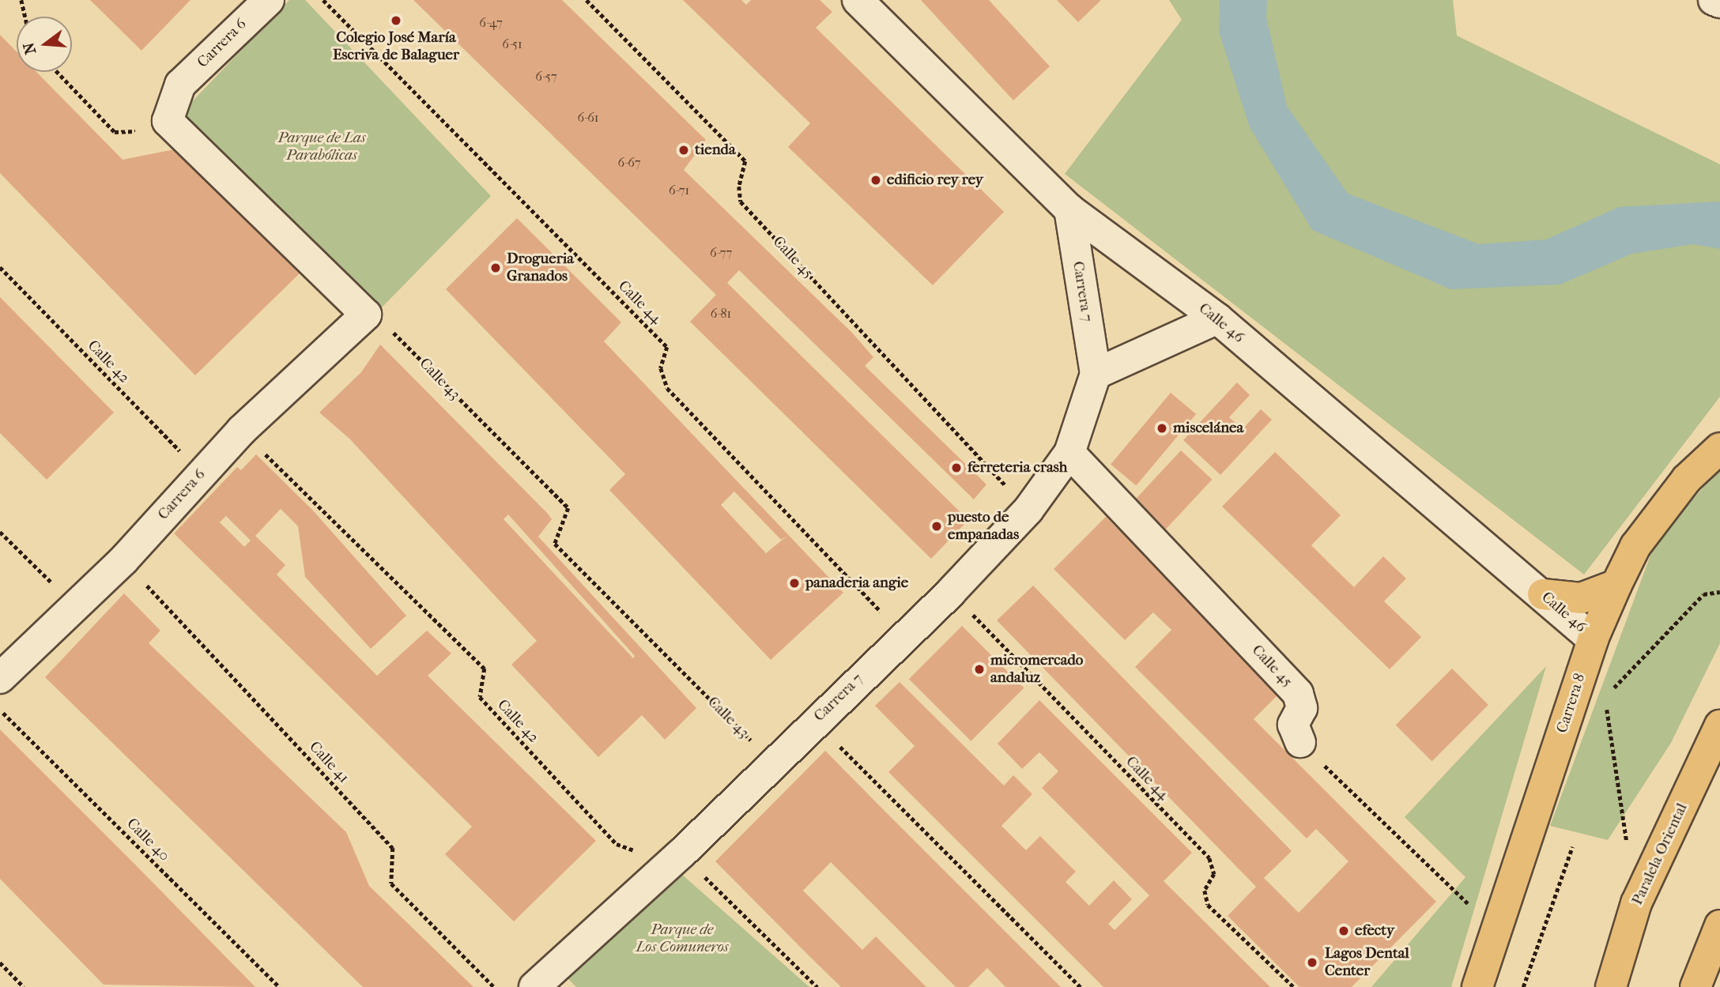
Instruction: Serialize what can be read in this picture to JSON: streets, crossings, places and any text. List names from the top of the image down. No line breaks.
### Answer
{"streets":{"main road":["Carrera 8","Paralela Oriental"],"street":["Carrera 6","Calle 45","Carrera 7","Calle 46"],"path":["Calle 44","Calle 42","Calle 43","Calle 41","Calle 40"]},"crossings":[["Carrera 6","Calle 42"],["Carrera 6","Calle 43"],["Carrera 6","Calle 41"],["Calle 45","Carrera 7"],["Carrera 7","Calle 44"],["Carrera 7","Calle 46"],["Carrera 7","Calle 42"],["Carrera 7","Calle 43"],["Calle 46","Carrera 8"]],"parks":["Parque de Las Parabólicas","Parque de Los Comuneros"],"places":["Colegio José María Escriva de Balaguer","tienda","edificio rey rey","Drogueria Granados","miscelánea","ferreteria crash","puesto de empanadas","panaderia angie","micromercado andaluz","efecty","Lagos Dental Center"],"house_numbers":["6-47","6-51","6-57","6-61","6-67","6-71","6-77","6-81"],"north":"left"}
